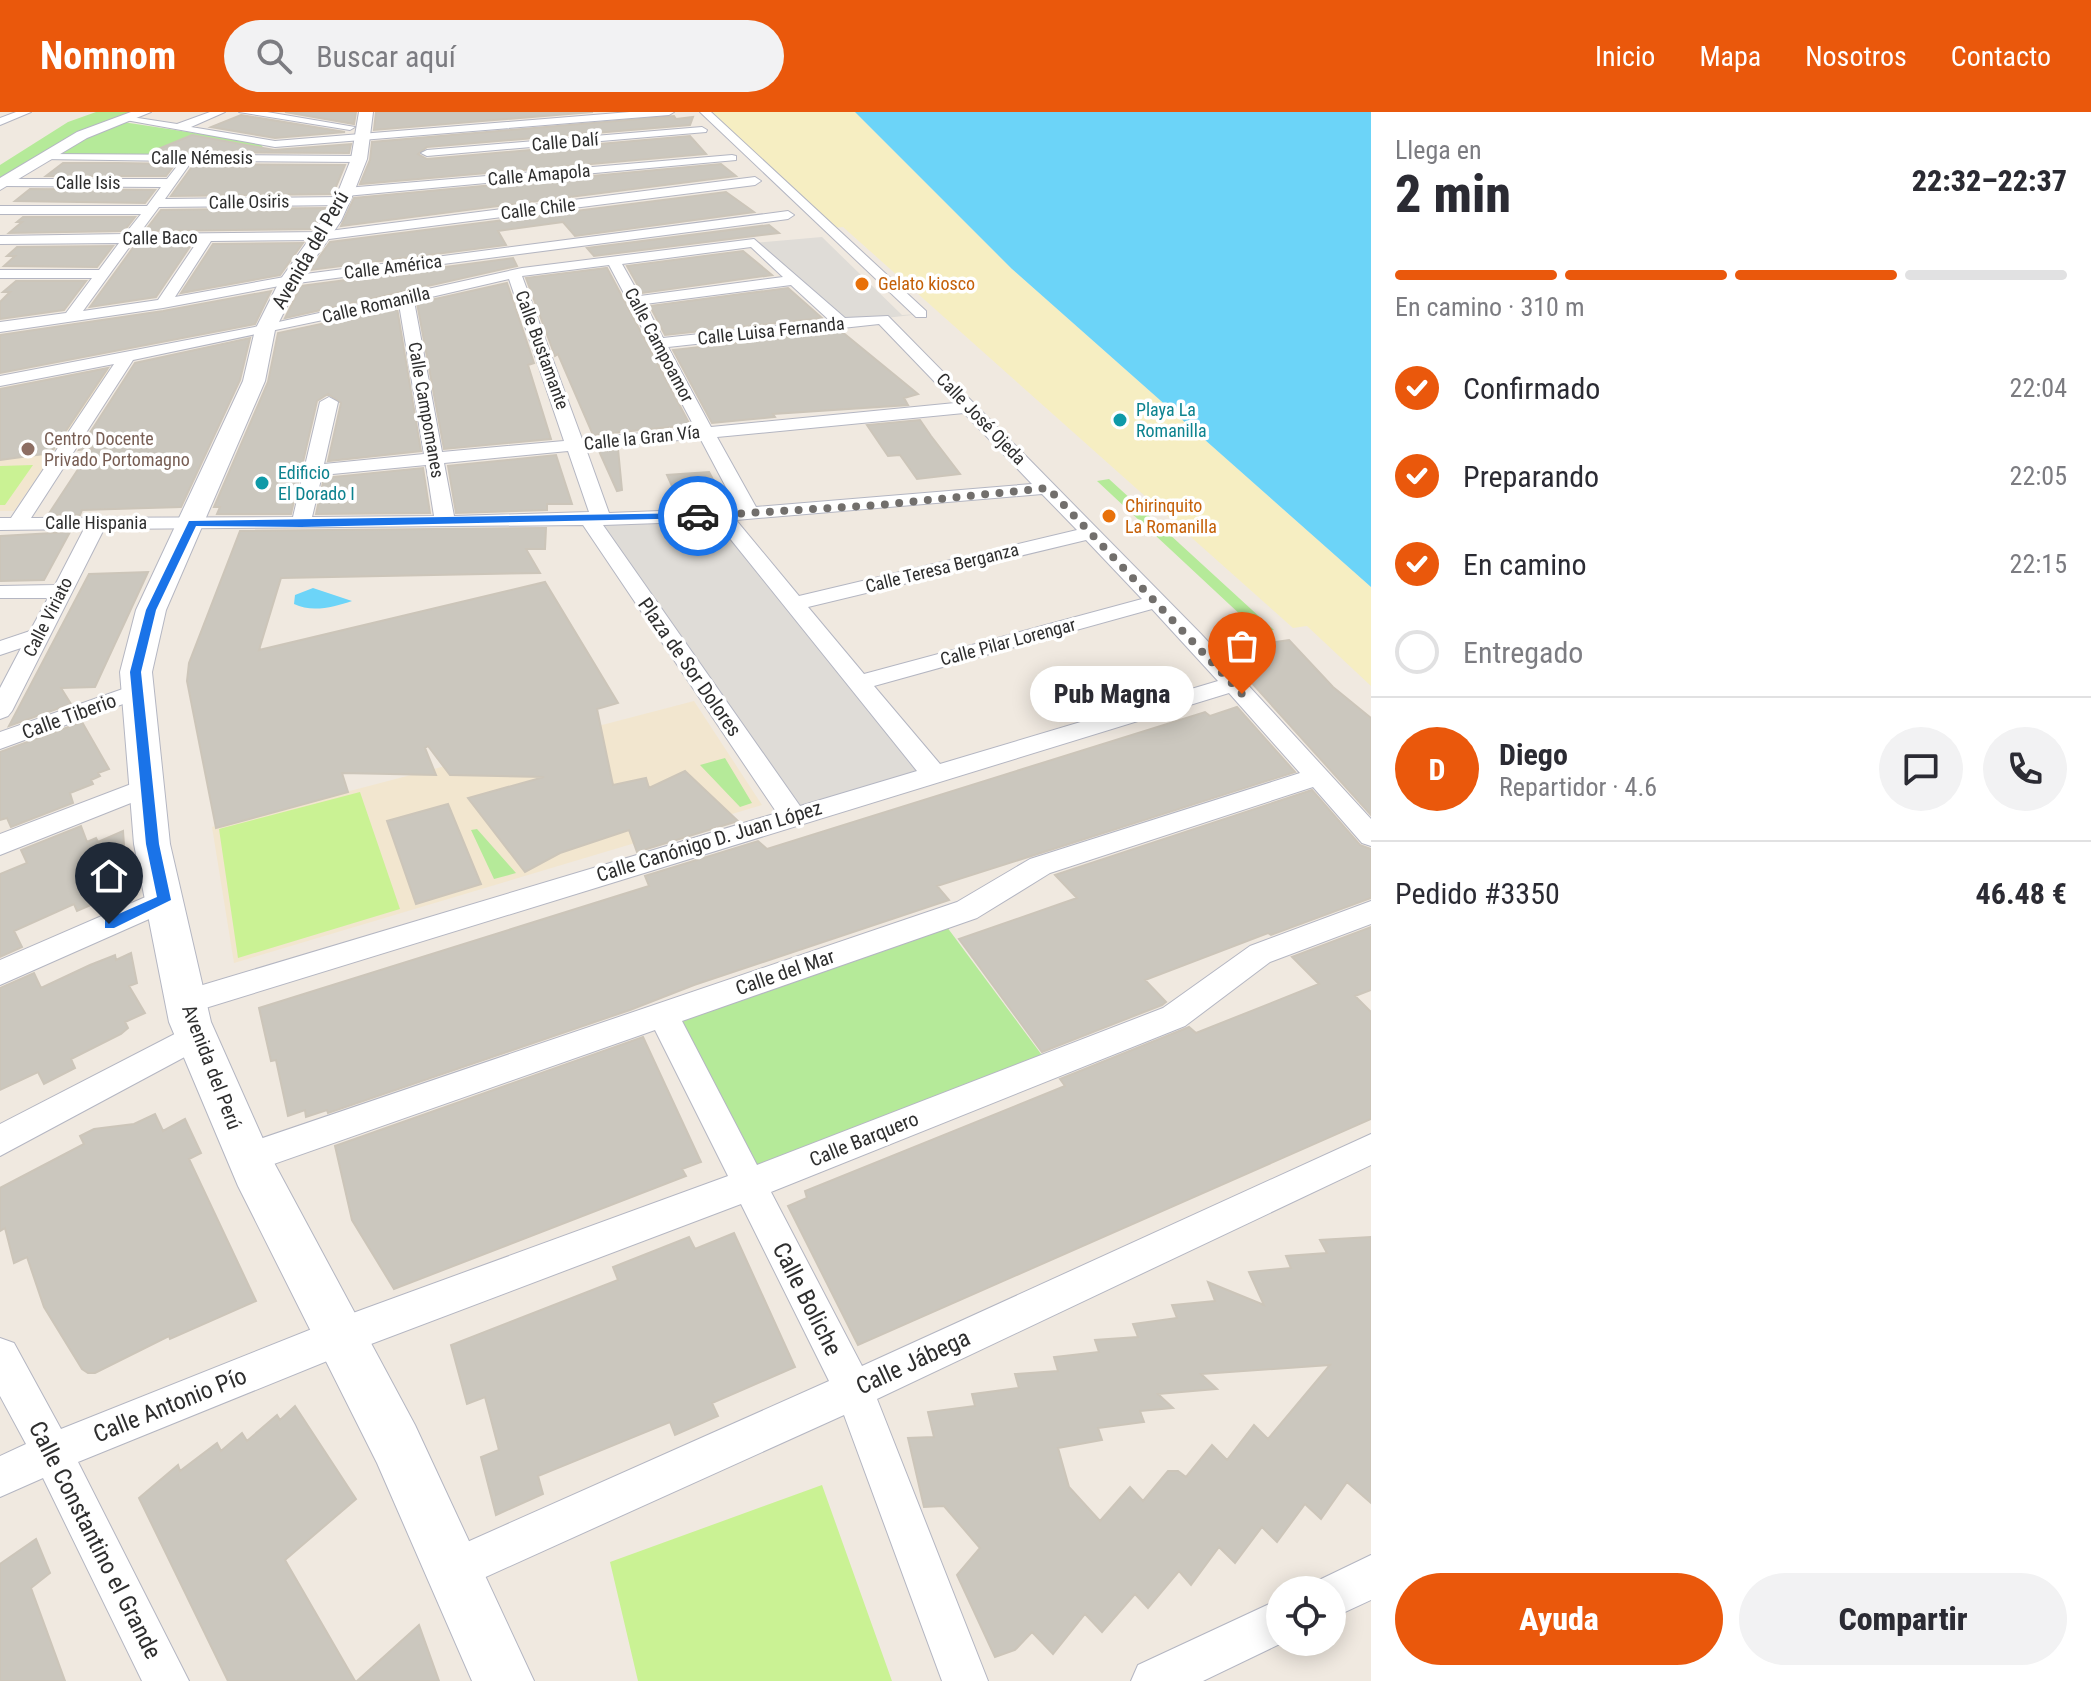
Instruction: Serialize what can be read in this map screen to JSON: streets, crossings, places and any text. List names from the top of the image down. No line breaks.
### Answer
{"streets":{"street":["Calle Dalí","Calle Némesis","Calle Amapola","Calle Isis","Calle Osiris","Calle Chile","Calle Baco","Avenida del Perú","Calle América","Calle Romanilla","Calle Luisa Fernanda","Calle Campoamor","Calle Bustamante","Calle Campomanes","Calle José Ojeda","Calle la Gran Vía","Calle Hispania","Calle Teresa Berganza","Calle Viriato","Calle Pilar Lorengar","Plaza de Sor Dolores","Calle Tiberio","Calle Canónigo D. Juan López","Calle del Mar","Calle Barquero","Calle Boliche","Calle Jábega","Calle Antonio Pío","Calle Constantino el Grande"]},"crossings":[["Calle Dalí","Calle Amapola"],["Calle Dalí","Calle Chile"],["Calle Dalí","Calle América"],["Calle Némesis","Calle Amapola"],["Calle Némesis","Calle Osiris"],["Calle Némesis","Avenida del Perú"],["Calle Amapola","Calle Osiris"],["Calle Amapola","Calle Chile"],["Calle Amapola","Avenida del Perú"],["Calle Amapola","Calle América"],["Calle Osiris","Avenida del Perú"],["Calle Chile","Calle Baco"],["Calle Chile","Avenida del Perú"],["Calle Chile","Calle América"],["Calle Baco","Avenida del Perú"],["Avenida del Perú","Calle América"],["Avenida del Perú","Calle Romanilla"],["Avenida del Perú","Calle Hispania"],["Avenida del Perú","Calle Tiberio"],["Avenida del Perú","Calle Canónigo D. Juan López"],["Avenida del Perú","Calle del Mar"],["Avenida del Perú","Calle Barquero"],["Avenida del Perú","Calle Jábega"],["Avenida del Perú","Calle Antonio Pío"],["Calle Romanilla","Calle Campoamor"],["Calle Romanilla","Calle Bustamante"],["Calle Romanilla","Calle Campomanes"],["Calle Luisa Fernanda","Calle Campoamor"],["Calle Luisa Fernanda","Calle José Ojeda"],["Calle Campoamor","Calle la Gran Vía"],["Calle Campoamor","Calle Hispania"],["Calle Bustamante","Calle la Gran Vía"],["Calle Bustamante","Calle Hispania"],["Calle Bustamante","Plaza de Sor Dolores"],["Calle Campomanes","Calle la Gran Vía"],["Calle Campomanes","Calle Hispania"],["Calle José Ojeda","Calle la Gran Vía"],["Calle José Ojeda","Calle Hispania"],["Calle José Ojeda","Calle Teresa Berganza"],["Calle José Ojeda","Calle Pilar Lorengar"],["Calle José Ojeda","Calle Canónigo D. Juan López"],["Calle José Ojeda","Calle del Mar"],["Calle Hispania","Calle Viriato"],["Calle Hispania","Plaza de Sor Dolores"],["Plaza de Sor Dolores","Calle Canónigo D. Juan López"],["Calle del Mar","Calle Boliche"],["Calle Barquero","Calle Boliche"],["Calle Barquero","Calle Antonio Pío"],["Calle Boliche","Calle Jábega"],["Calle Antonio Pío","Calle Constantino el Grande"]],"places":["Gelato kiosco","Playa La Romanilla","Centro Docente Privado Portomagno","Edificio El Dorado I","Chirinquito La Romanilla","Pub Magna"],"page":{"header":"Nomnom","search":"Buscar aquí","nav":["Inicio","Mapa","Nosotros","Contacto"],"heading":["2 min","Llega en","22:32–22:37"],"panel":["Diego","Repartidor · 4.6","Pedido #3350","46.48 €"],"bar":"En camino · 310 m","list":[["Confirmado","22:04"],["Preparando","22:05"],["En camino","22:15"],"Entregado"],"bubble":"Pub Magna","round":"D","buttons":["Ayuda","Compartir"]}}
